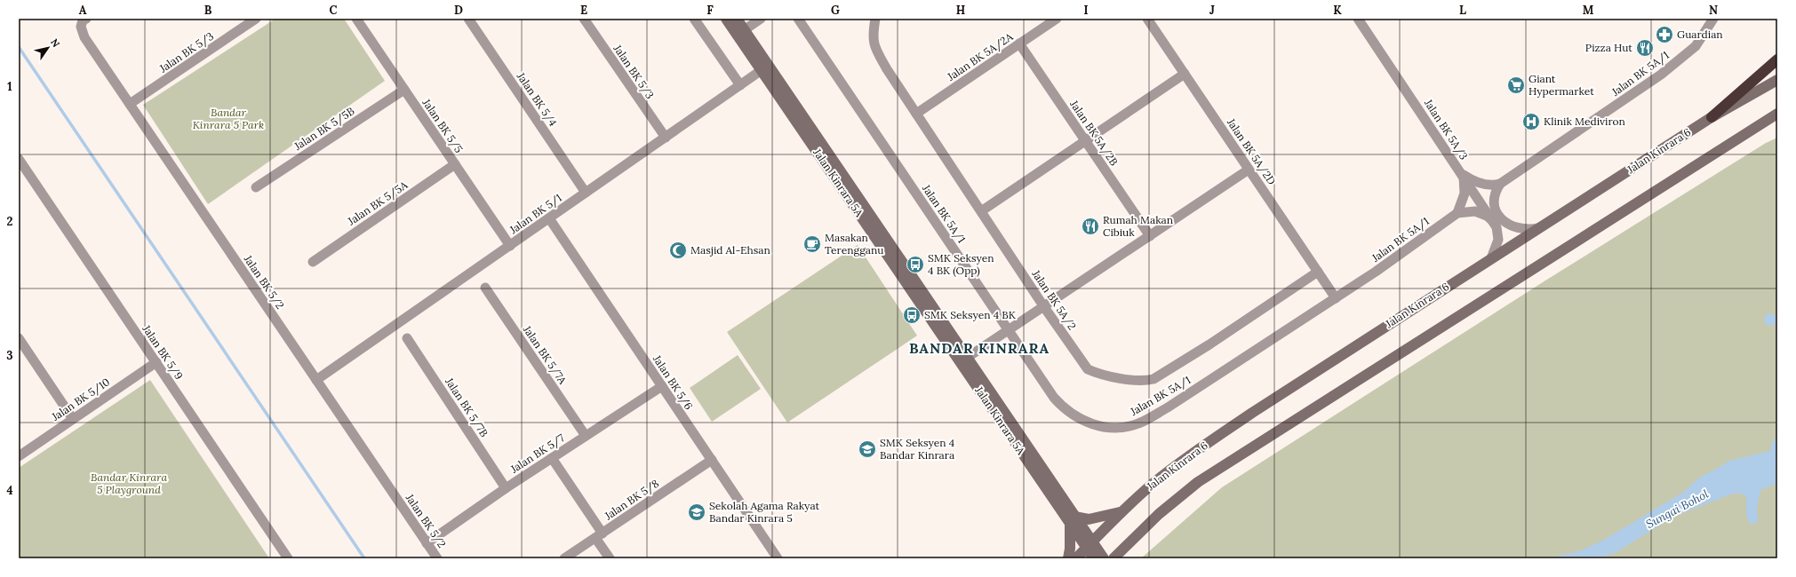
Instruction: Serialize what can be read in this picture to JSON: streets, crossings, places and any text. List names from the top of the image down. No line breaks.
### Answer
{"streets":{"main road":["Jalan Kinrara 6","Jalan Kinrara 5A"],"street":["Jalan BK 5/3","Jalan BK 5A/2A","Jalan BK 5A/1","Jalan BK 5/4","Jalan BK 5/5","Jalan BK 5/5B","Jalan BK 5A/3","Jalan BK 5A/2B","Jalan BK 5A/2D","Jalan BK 5/5A","Jalan BK 5/1","Jalan BK 5/2","Jalan BK 5A/2","Jalan BK 5/9","Jalan BK 5/7A","Jalan BK 5/6","Jalan BK 5/10","Jalan BK 5/7B","Jalan BK 5/7","Jalan BK 5/8"]},"crossings":[["Jalan BK 5/3","Jalan BK 5/1"],["Jalan BK 5/3","Jalan BK 5/2"],["Jalan BK 5A/2A","Jalan BK 5A/2B"],["Jalan BK 5A/2A","Jalan BK 5A/2"],["Jalan BK 5A/1","Jalan BK 5A/3"],["Jalan BK 5A/1","Jalan BK 5A/2D"],["Jalan BK 5/4","Jalan BK 5/1"],["Jalan BK 5/5","Jalan BK 5/5B"],["Jalan BK 5/5","Jalan BK 5/5A"],["Jalan BK 5/5","Jalan BK 5/1"],["Jalan BK 5A/3","Jalan Kinrara 6"],["Jalan Kinrara 6","Jalan Kinrara 5A"],["Jalan BK 5A/2D","Jalan BK 5A/2"],["Jalan Kinrara 5A","Jalan BK 5/1"],["Jalan BK 5/1","Jalan BK 5/2"],["Jalan BK 5/1","Jalan BK 5/6"],["Jalan BK 5/2","Jalan BK 5/7"],["Jalan BK 5/9","Jalan BK 5/10"],["Jalan BK 5/7A","Jalan BK 5/7"],["Jalan BK 5/6","Jalan BK 5/7"],["Jalan BK 5/6","Jalan BK 5/8"],["Jalan BK 5/7B","Jalan BK 5/7"]],"districts":["BANDAR KINRARA"],"water":["Sungai Bohol"],"parks":["Bandar Kinrara 5 Park","Bandar Kinrara 5 Playground"],"places":{"pharmacy":["Guardian"],"restaurant":["Pizza Hut","Rumah Makan Cibiuk"],"supermarket":["Giant Hypermarket"],"hospital":["Klinik Mediviron"],"cafe":["Masakan Terengganu"],"mosque":["Masjid Al-Ehsan"],"bus stop":["SMK Seksyen 4 BK (Opp)","SMK Seksyen 4 BK"],"school or university":["SMK Seksyen 4 Bandar Kinrara","Sekolah Agama Rakyat Bandar Kinrara 5"]},"north":"top right","grid":{"columns":["A","B","C","D","E","F","G","H","I","J","K","L","M","N"],"rows":["1","2","3","4"]}}
